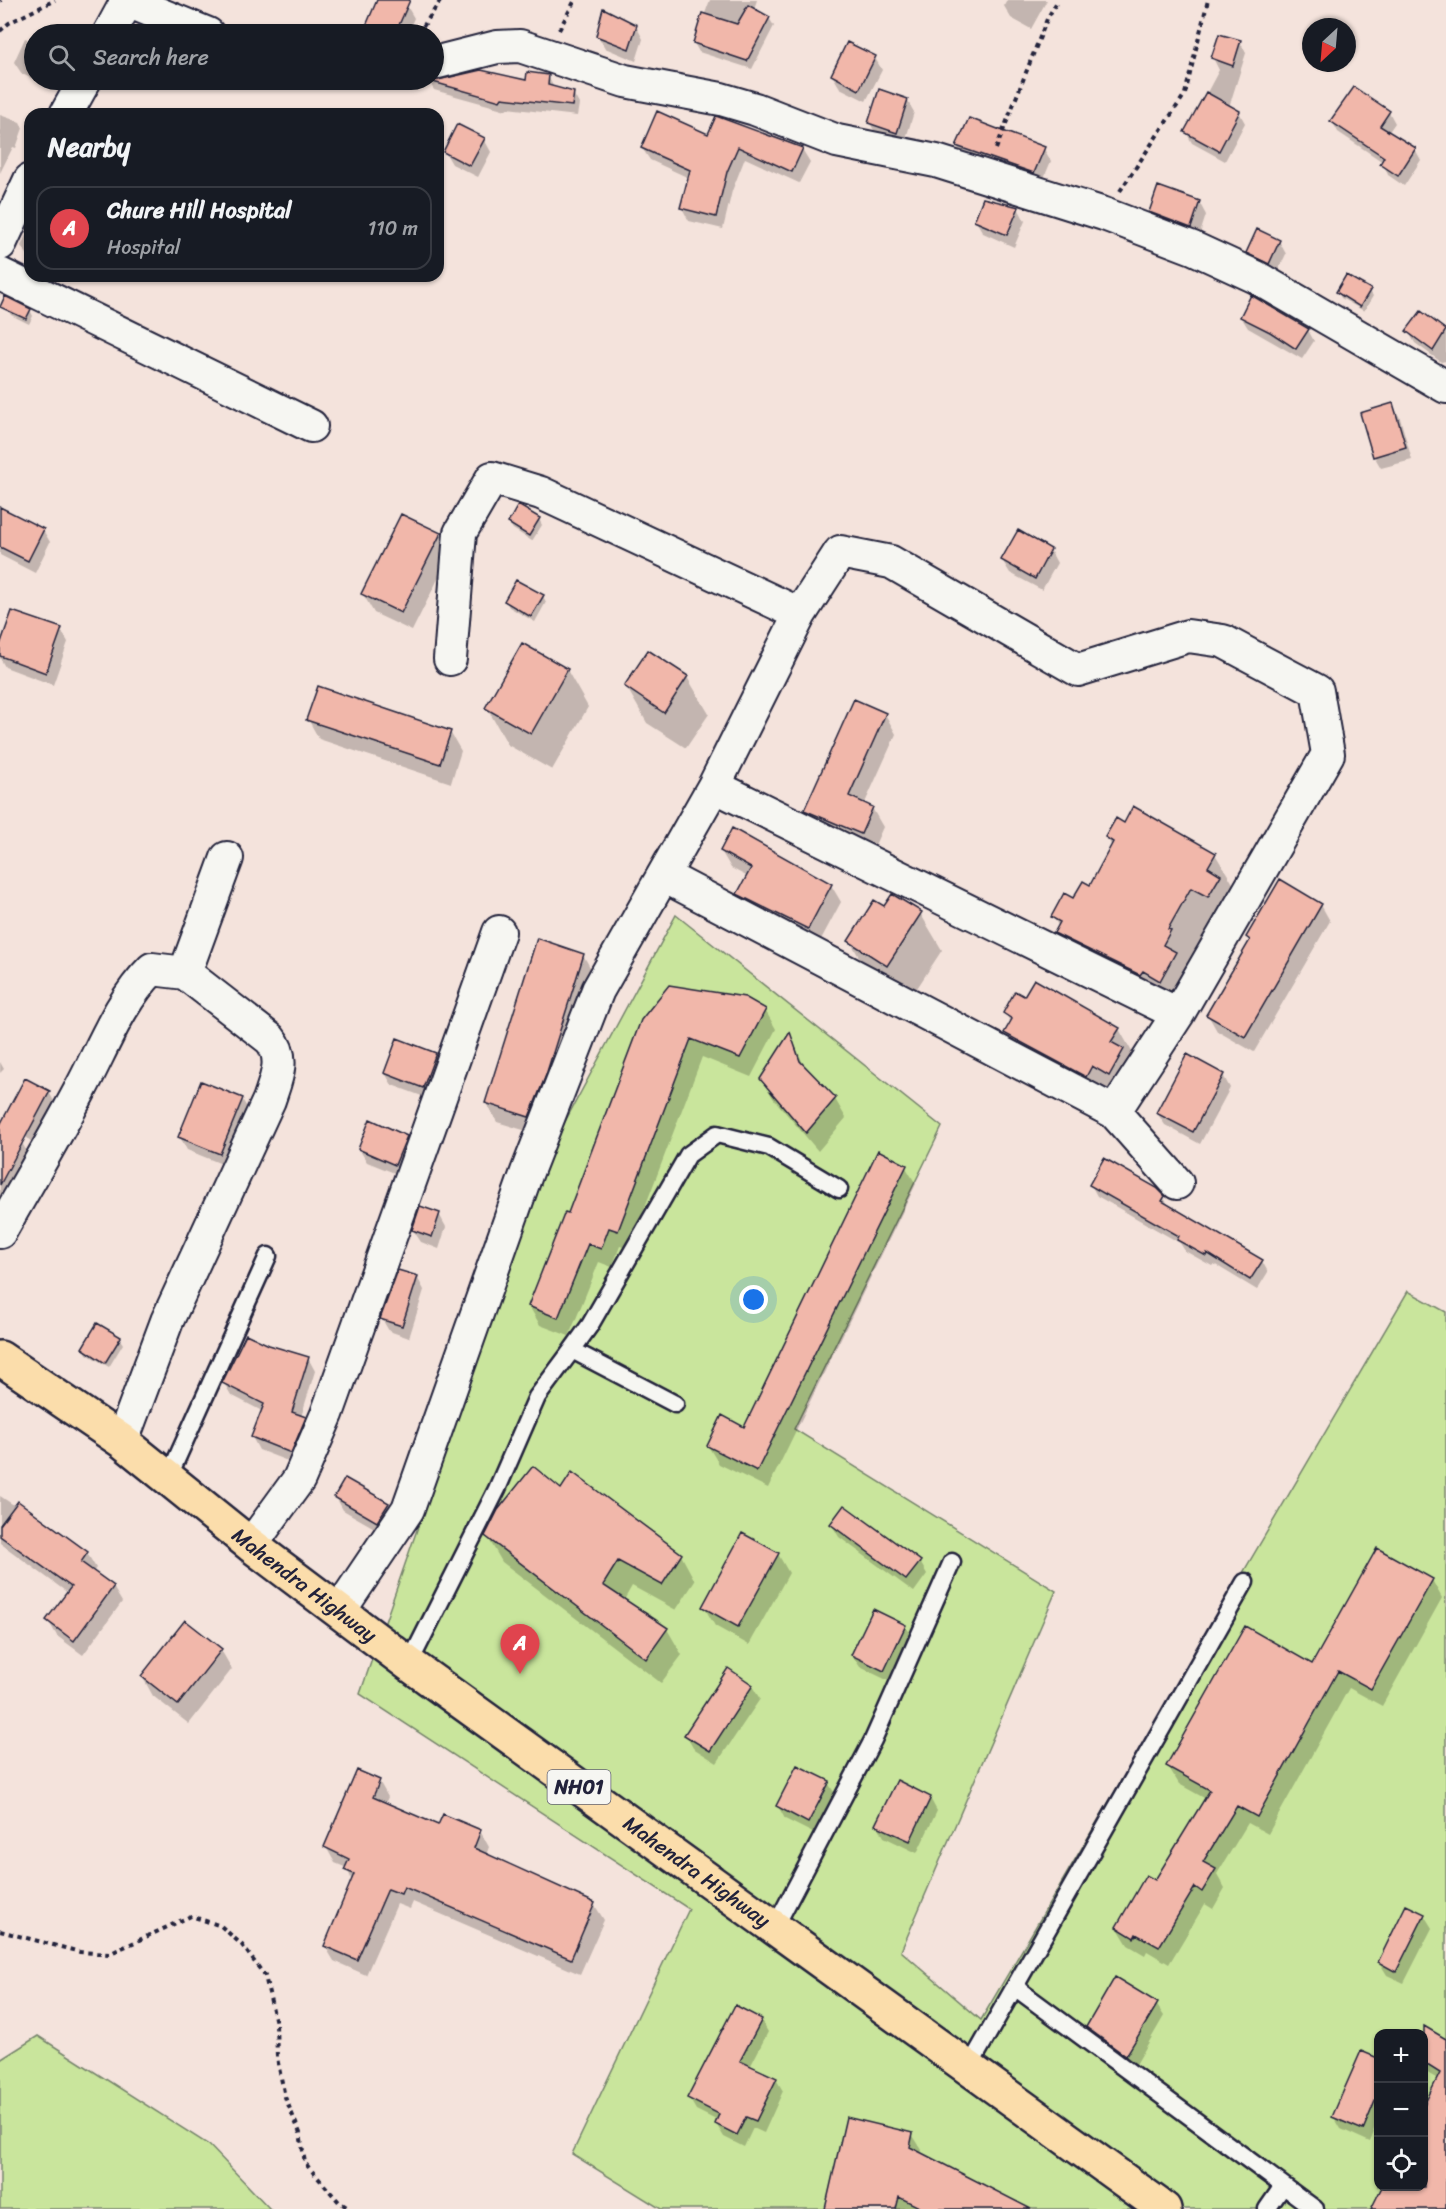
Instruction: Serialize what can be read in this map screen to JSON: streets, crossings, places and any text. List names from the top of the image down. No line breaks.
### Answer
{"streets":{"highway":["Mahendra Highway","NH01"]},"north":"bottom left","page":{"search":"Search here","heading":"Nearby","list":[{"mark":"A","name":"Chure Hill Hospital","note":"Hospital","value":"110 m"}],"pins":"A","map_buttons":["+","−"]}}
